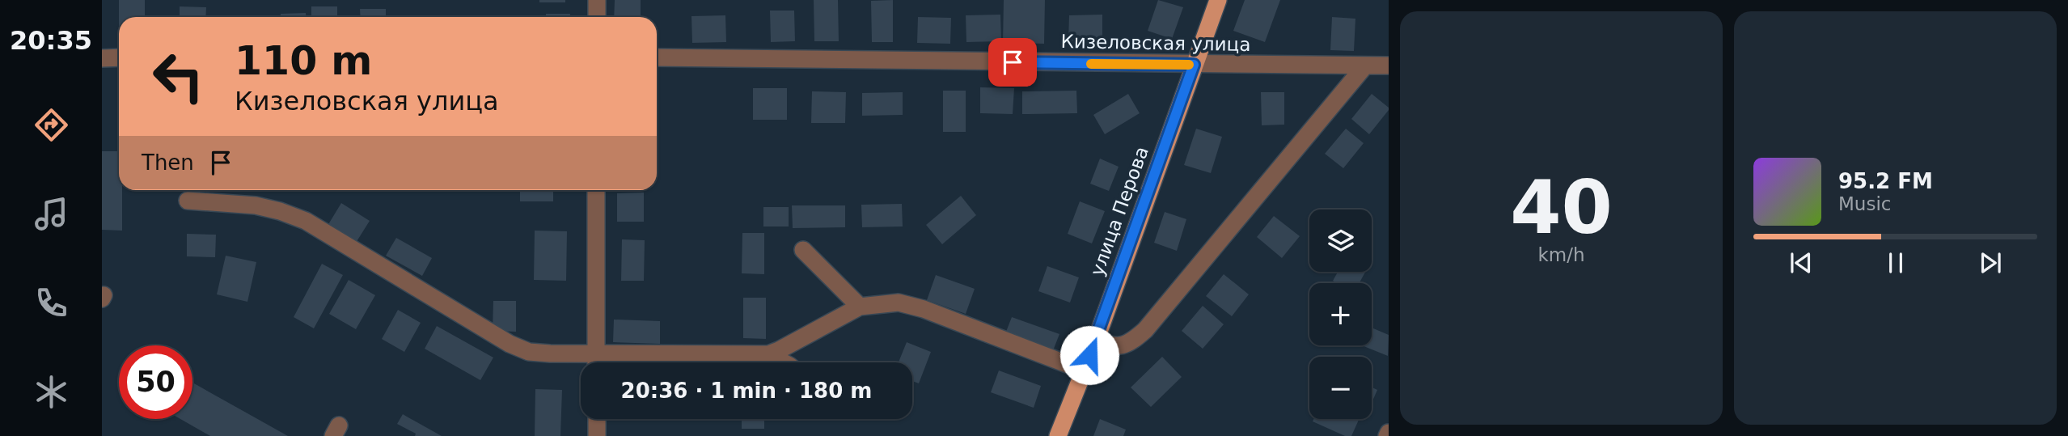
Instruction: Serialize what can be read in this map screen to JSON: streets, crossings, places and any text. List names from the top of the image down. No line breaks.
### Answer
{"streets":{"main road":["улица Перова"],"street":["Кизеловская улица"]},"crossings":[["Кизеловская улица","улица Перова"]],"page":{"tabs":"20:35","tile":["40","km/h"],"turn":["110 m","Кизеловская улица"],"then":"Then","song":["95.2 FM","Music"],"map_buttons":["+","−"],"limit":"50","trip":"20:36 · 1 min · 180 m"}}
